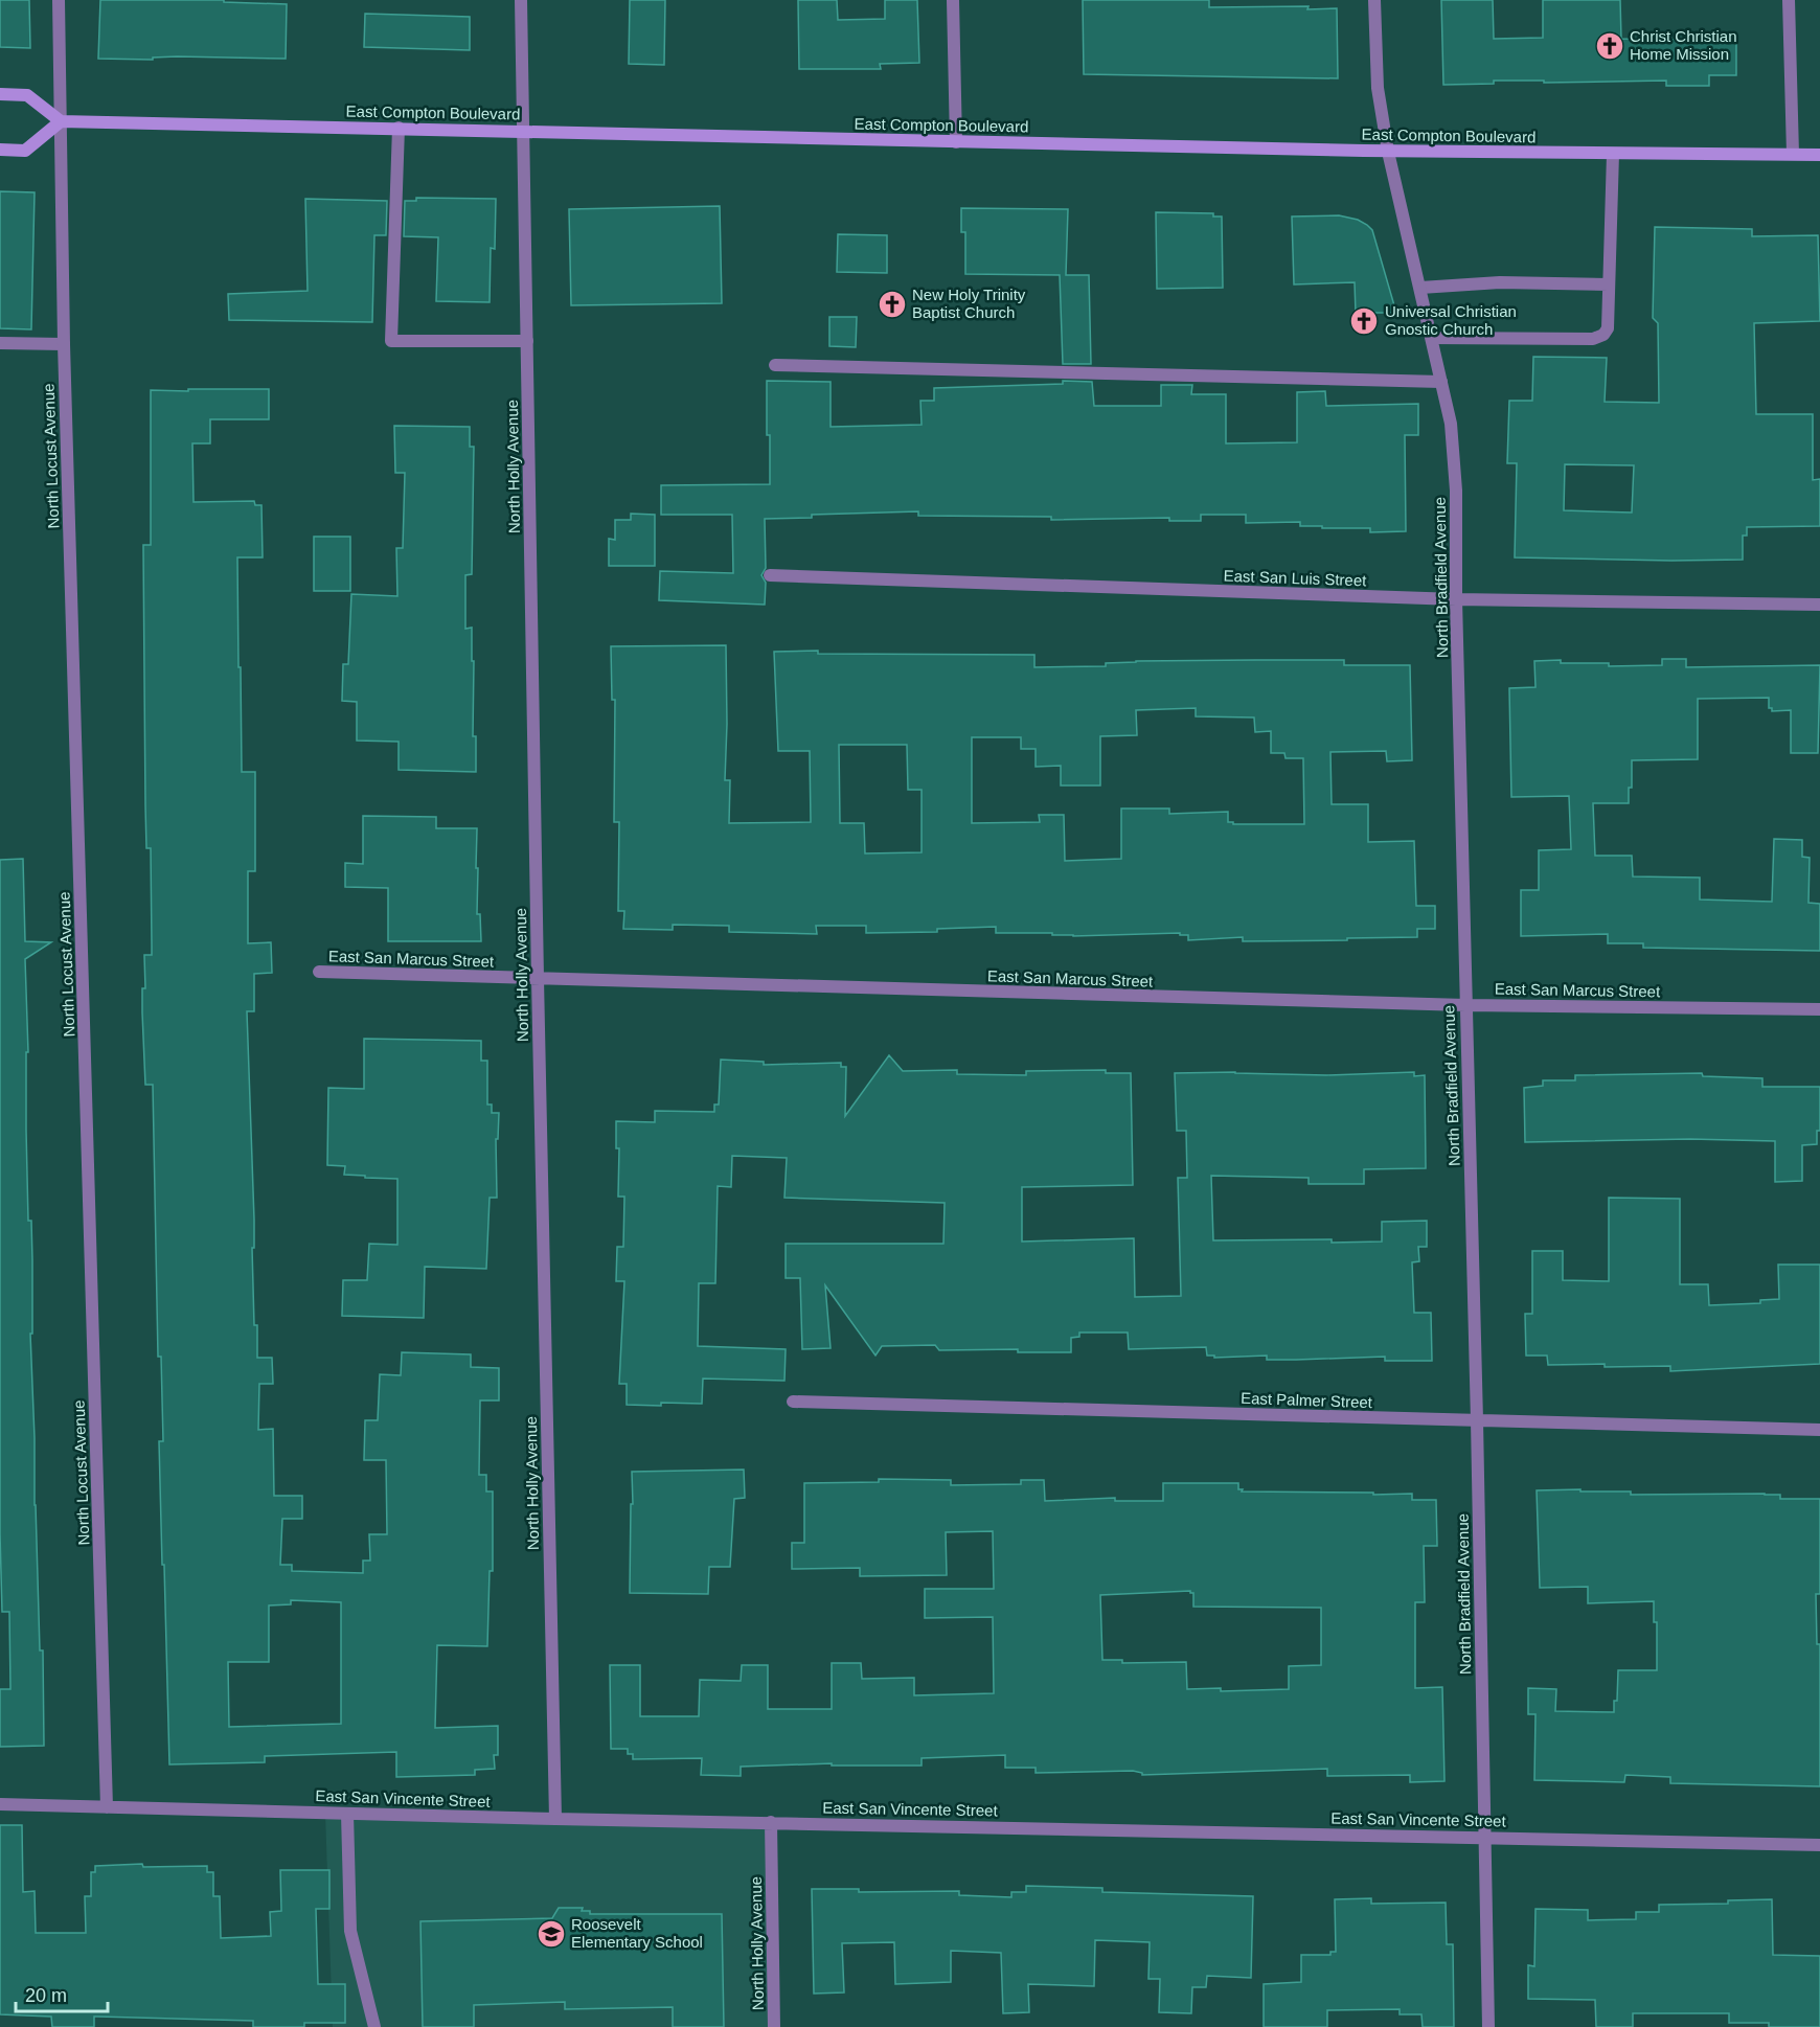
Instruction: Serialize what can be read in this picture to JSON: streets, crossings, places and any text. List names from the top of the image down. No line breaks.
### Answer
{"streets":{"main road":["East Compton Boulevard"],"street":["North Locust Avenue","North Holly Avenue","North Bradfield Avenue","East San Luis Street","East San Marcus Street","East Palmer Street","East San Vincente Street"]},"crossings":[["East Compton Boulevard","North Locust Avenue"],["East Compton Boulevard","North Holly Avenue"],["East Compton Boulevard","North Bradfield Avenue"],["North Locust Avenue","East San Vincente Street"],["North Holly Avenue","East San Marcus Street"],["North Holly Avenue","East San Vincente Street"],["North Bradfield Avenue","East San Luis Street"],["North Bradfield Avenue","East San Marcus Street"],["North Bradfield Avenue","East Palmer Street"],["North Bradfield Avenue","East San Vincente Street"]],"places":{"church":["Christ Christian Home Mission","New Holy Trinity Baptist Church","Universal Christian Gnostic Church"],"school or university":["Roosevelt Elementary School"]},"scale_bar":"20 m"}
